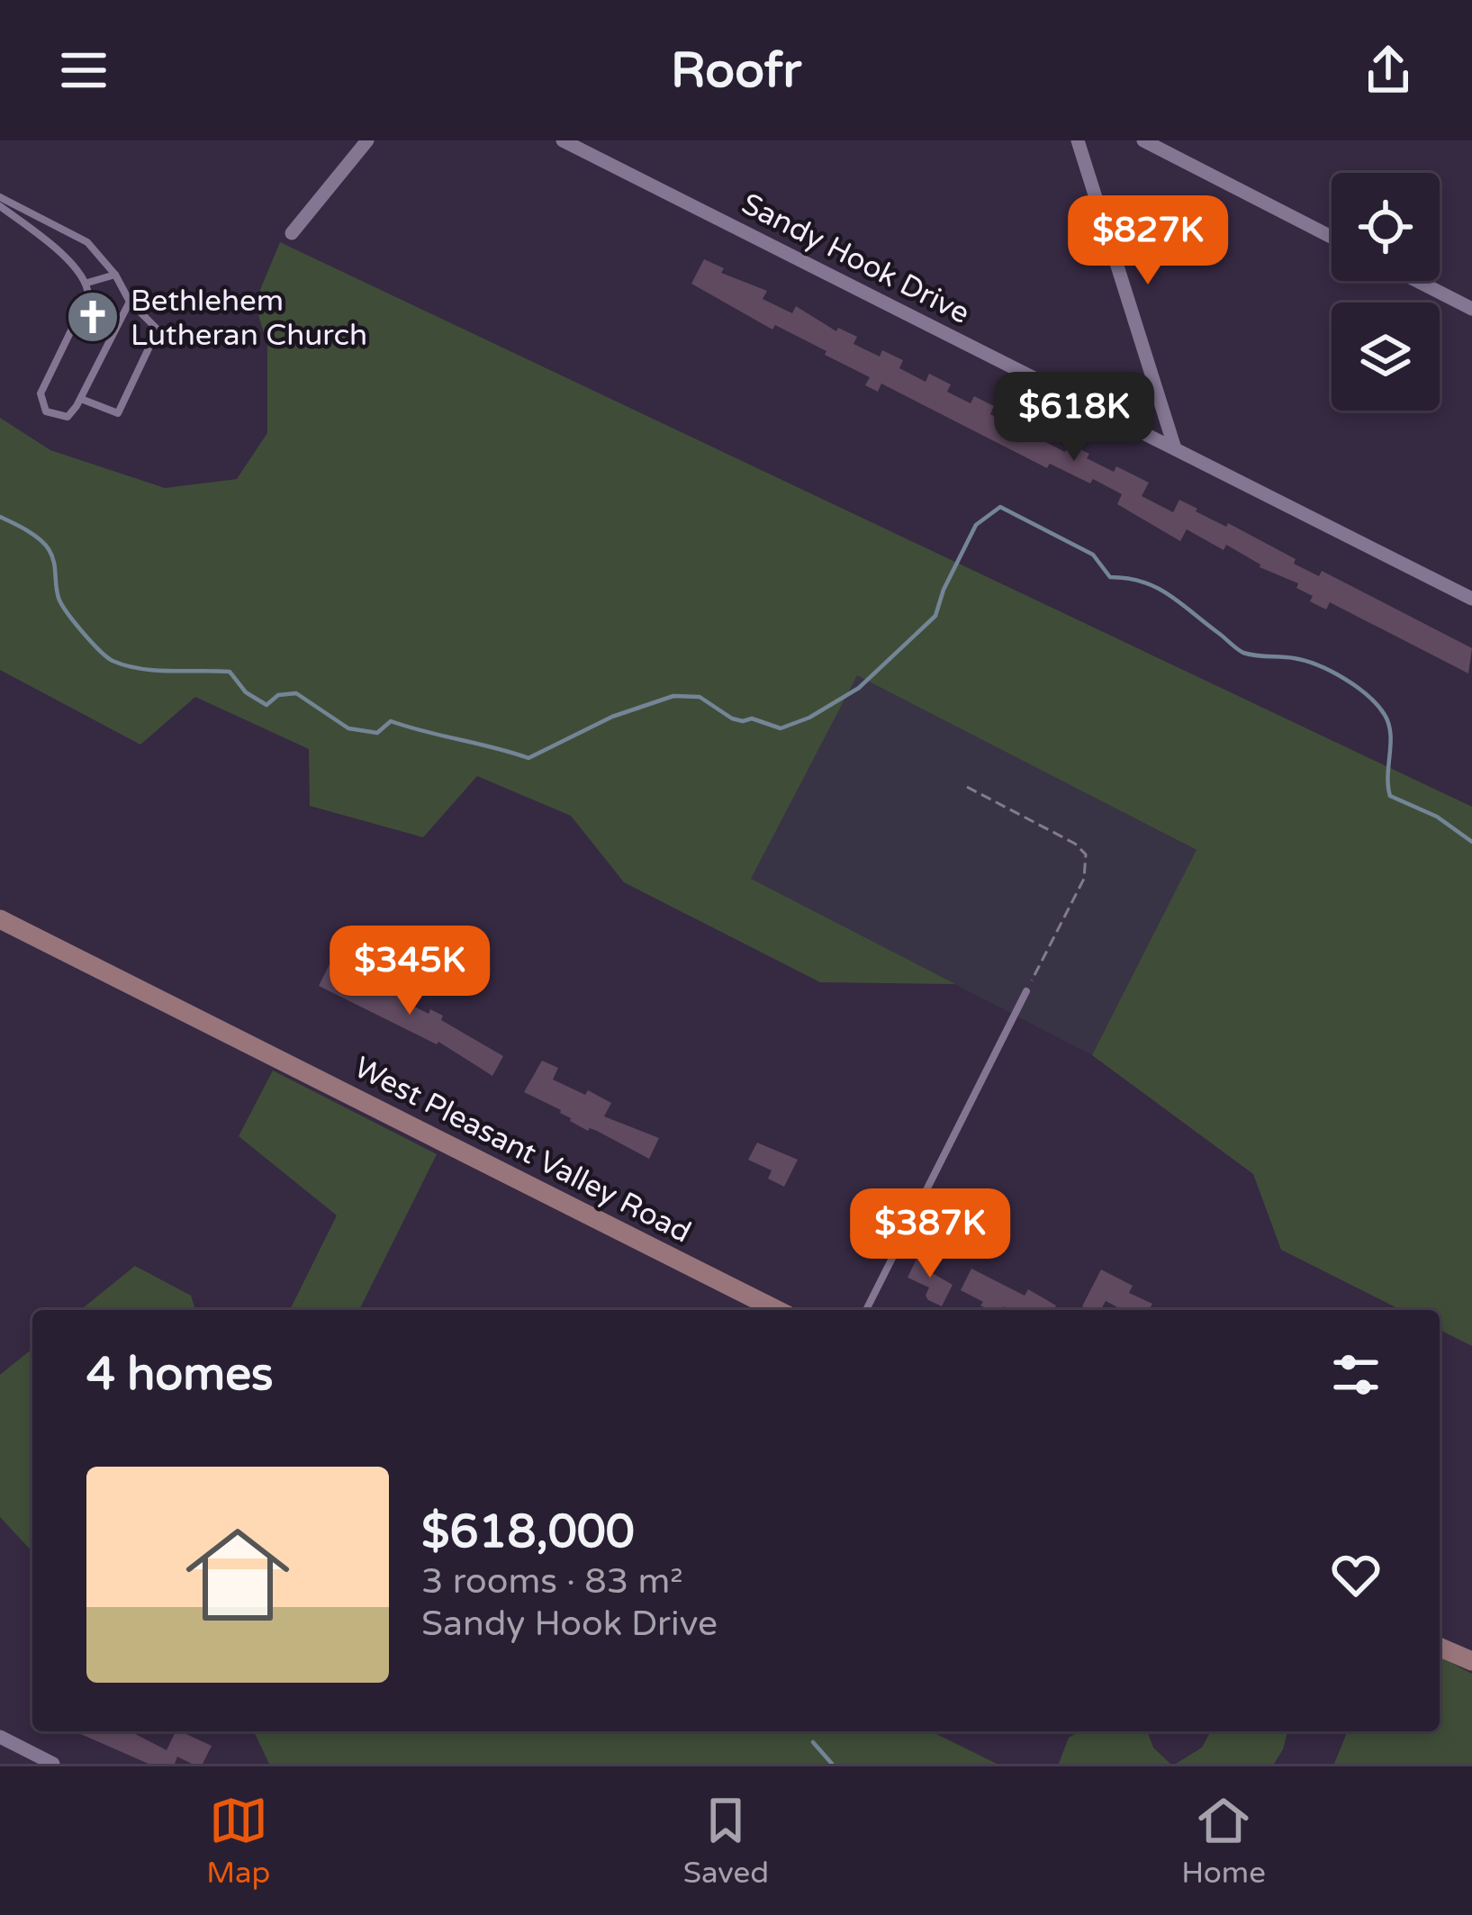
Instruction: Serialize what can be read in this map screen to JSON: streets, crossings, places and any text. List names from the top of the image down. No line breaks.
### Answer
{"streets":{"main road":["West Pleasant Valley Road"],"street":["Sandy Hook Drive"]},"places":{"church":["Bethlehem Lutheran Church"]},"page":{"header":"Roofr","price":["$827K","$618K","$345K","$387K"],"heading":"4 homes","list":[{"name":"$618,000","note":"3 rooms · 83 m² · Sandy Hook Drive"}],"tabs":["Map","Saved","Home"]}}
